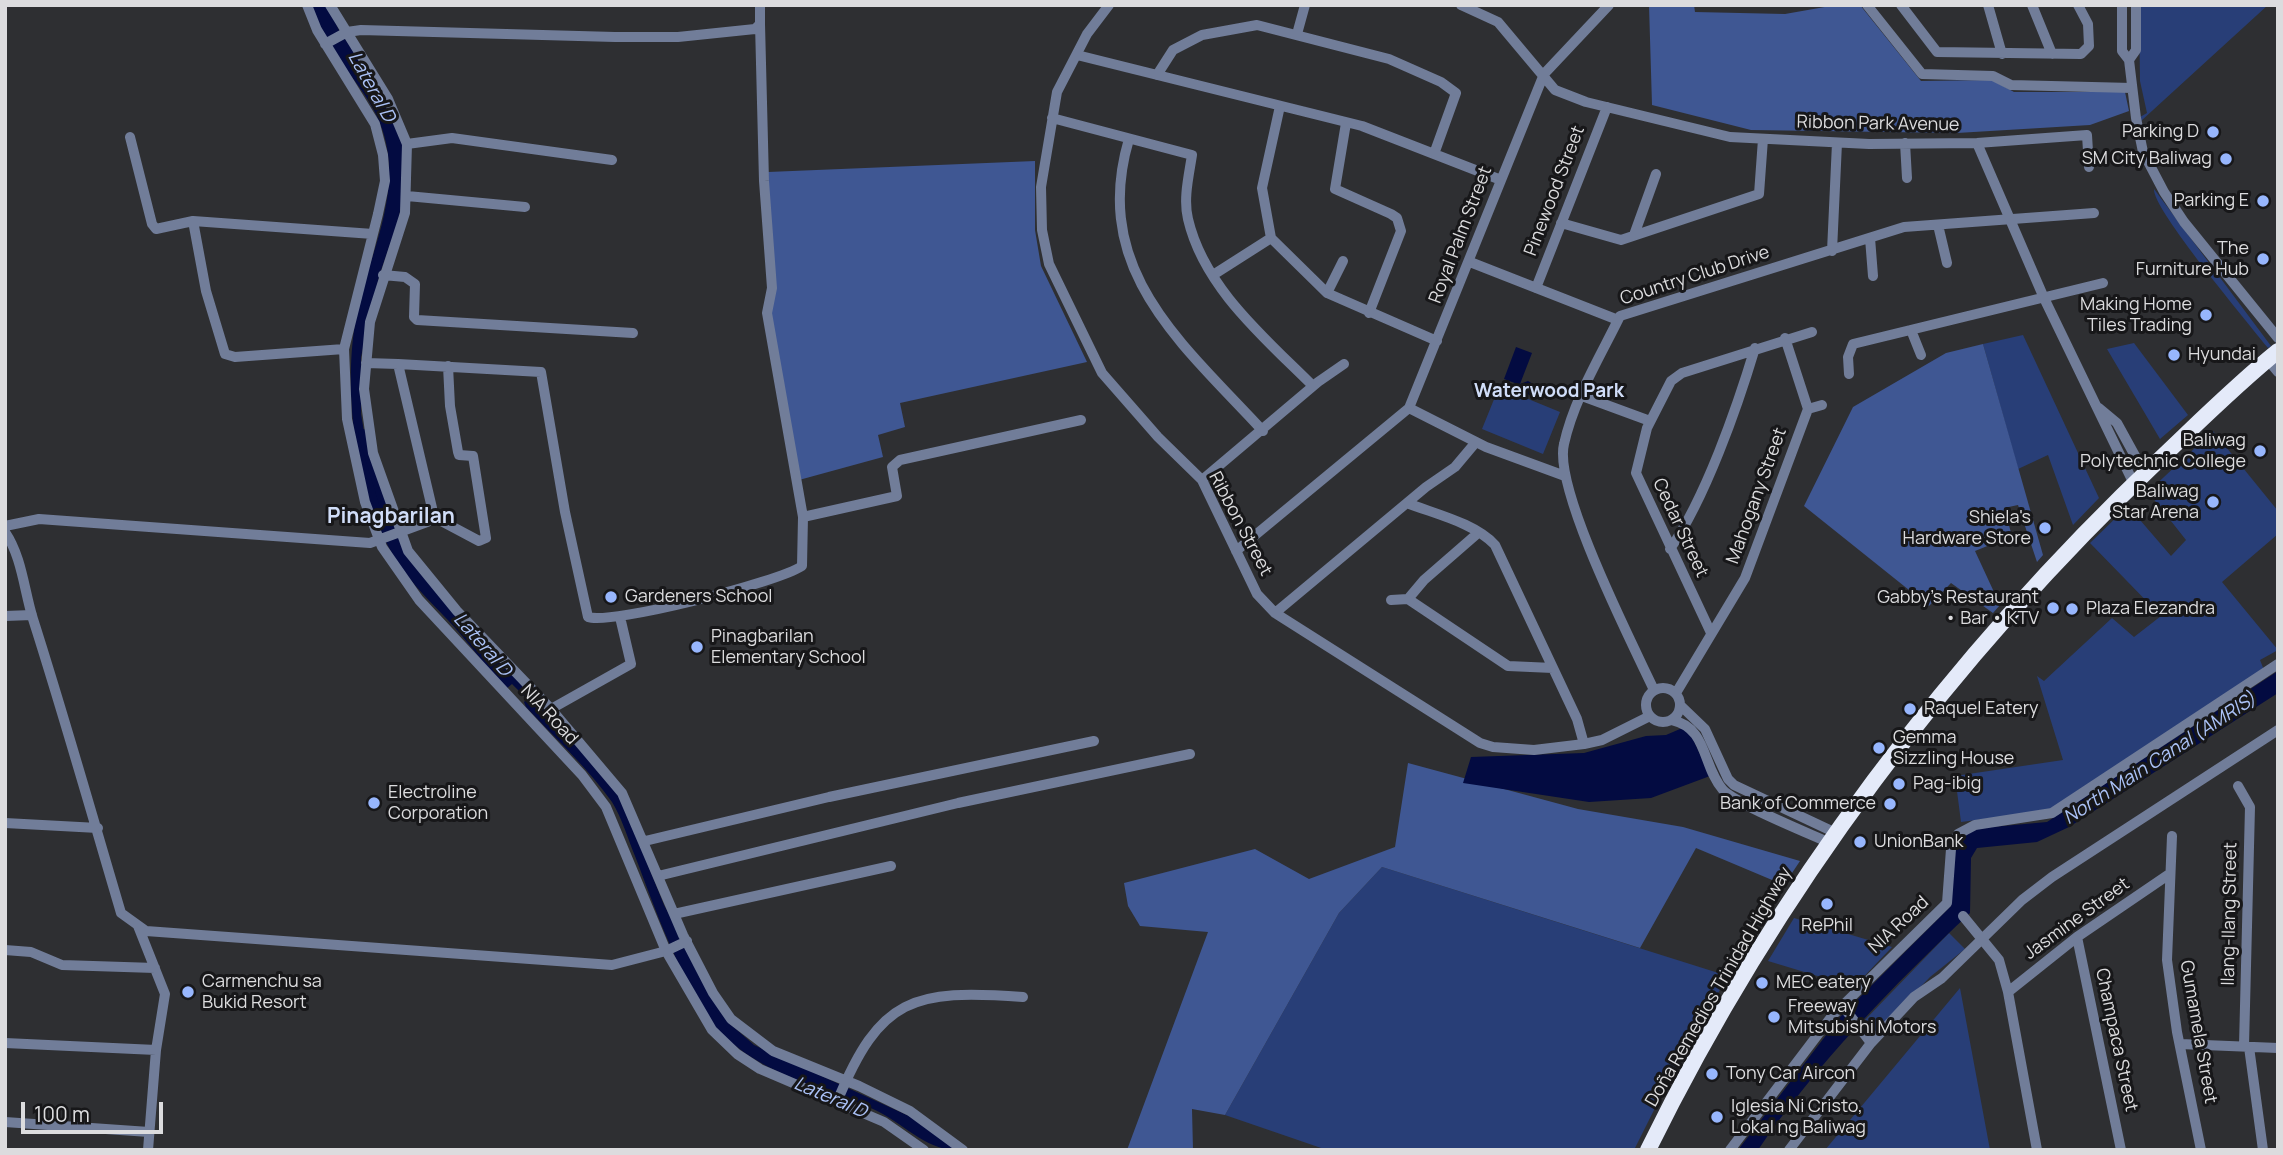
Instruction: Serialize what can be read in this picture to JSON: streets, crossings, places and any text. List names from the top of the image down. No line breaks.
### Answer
{"streets":{"highway":["Doña Remedios Trinidad Highway"],"street":["Ribbon Park Avenue","Pinewood Street","Royal Palm Street","Country Club Drive","Mahogany Street","Ribbon Street","Cedar Street","NIA Road","Ilang-Ilang Street","Jasmine Street","Gumamela Street","Champaca Street"]},"crossings":[["Ribbon Park Avenue","Pinewood Street"],["Ribbon Park Avenue","Royal Palm Street"],["Ribbon Park Avenue","Country Club Drive"],["Ribbon Park Avenue","Doña Remedios Trinidad Highway"],["Country Club Drive","Mahogany Street"],["Country Club Drive","Ribbon Street"],["Mahogany Street","Ribbon Street"],["Mahogany Street","Cedar Street"],["Jasmine Street","Gumamela Street"],["Jasmine Street","Champaca Street"]],"districts":["Waterwood Park","Pinagbarilan"],"water":["Lateral D","North Main Canal (AMRIS)"],"places":["Parking D","SM City Baliwag","Parking E","The Furniture Hub","Making Home Tiles Trading","Hyundai","Baliwag Polytechnic College","Baliwag Star Arena","Shiela's Hardware Store","Gardeners School","Gabby’s Restaurant • Bar • KTV","Plaza Elezandra","Pinagbarilan Elementary School","Raquel Eatery","Gemma Sizzling House","Pag-ibig","Electroline Corporation","Bank of Commerce","UnionBank","RePhil","MEC eatery","Carmenchu sa Bukid Resort","Freeway Mitsubishi Motors","Tony Car Aircon","Iglesia Ni Cristo, Lokal ng Baliwag"],"scale_bar":"100 m"}
